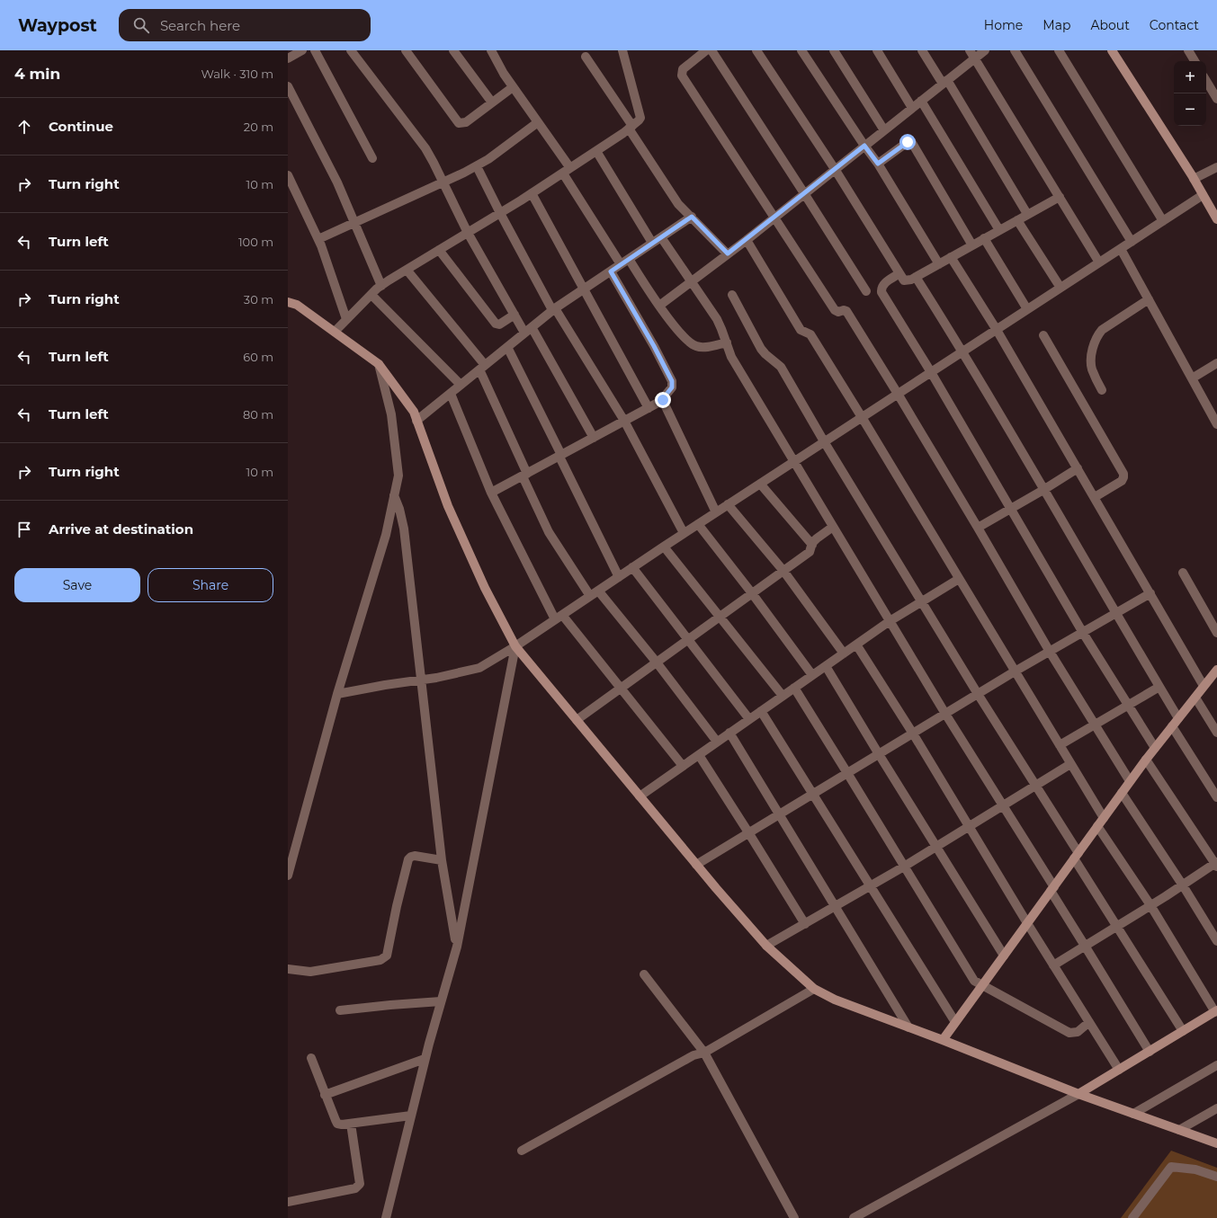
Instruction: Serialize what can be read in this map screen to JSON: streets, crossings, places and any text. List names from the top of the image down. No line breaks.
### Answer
{"page":{"header":"Waypost","search":"Search here","nav":["Home","Map","About","Contact"],"heading":["4 min","Walk · 310 m"],"map_buttons":["+","−"],"list":[["Continue","20 m"],["Turn right","10 m"],["Turn left","100 m"],["Turn right","30 m"],["Turn left","60 m"],["Turn left","80 m"],["Turn right","10 m"],"Arrive at destination"],"buttons":["Save","Share"]}}
